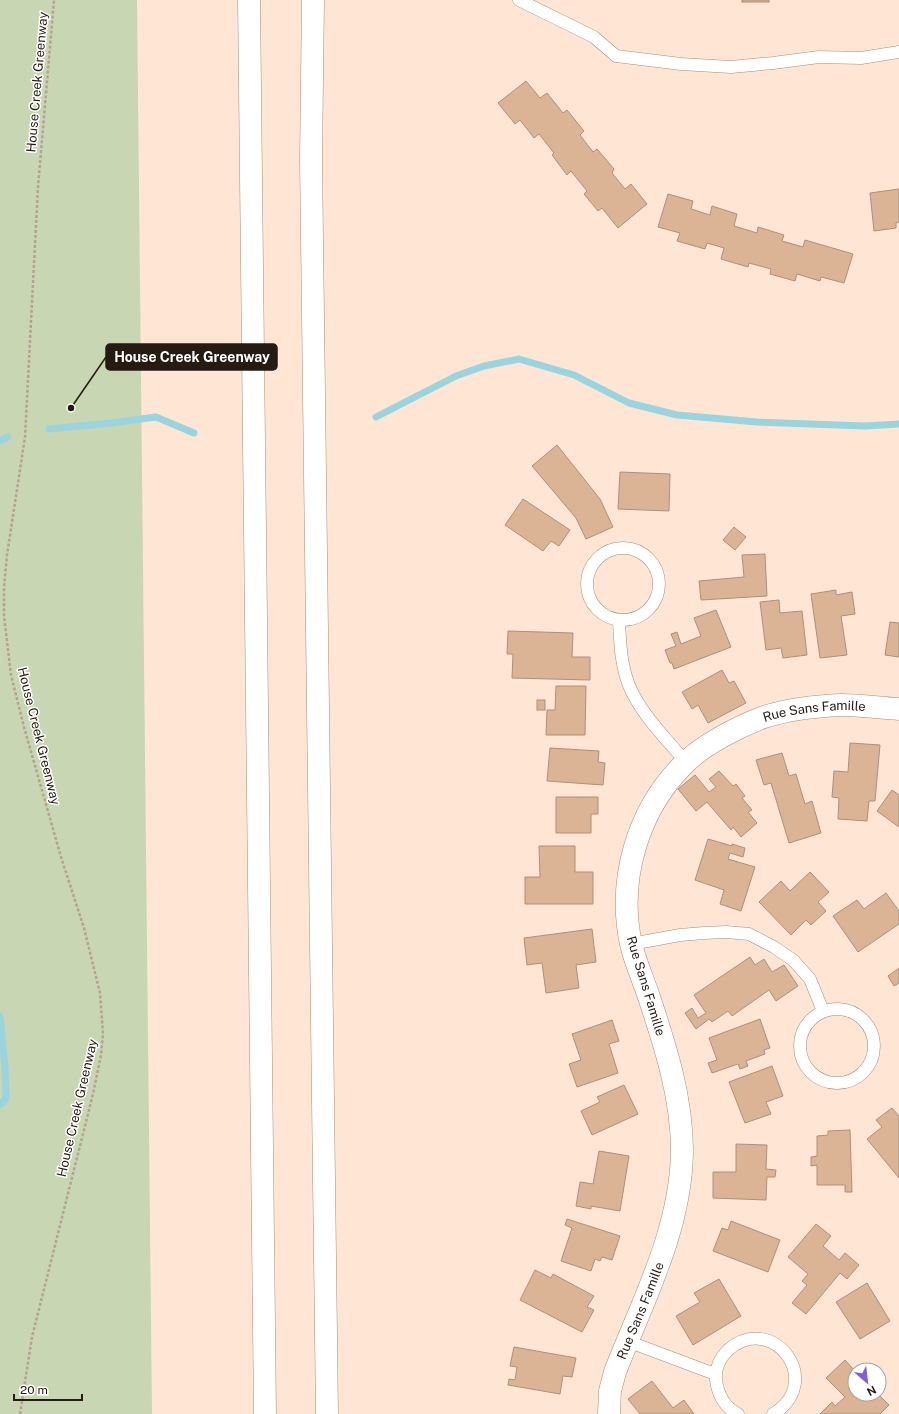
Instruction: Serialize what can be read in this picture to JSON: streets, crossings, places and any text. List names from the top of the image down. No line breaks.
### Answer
{"streets":{"main road":["Rue Sans Famille"],"path":["House Creek Greenway"]},"places":["House Creek Greenway"],"scale_bar":"20 m","north":"bottom right"}
